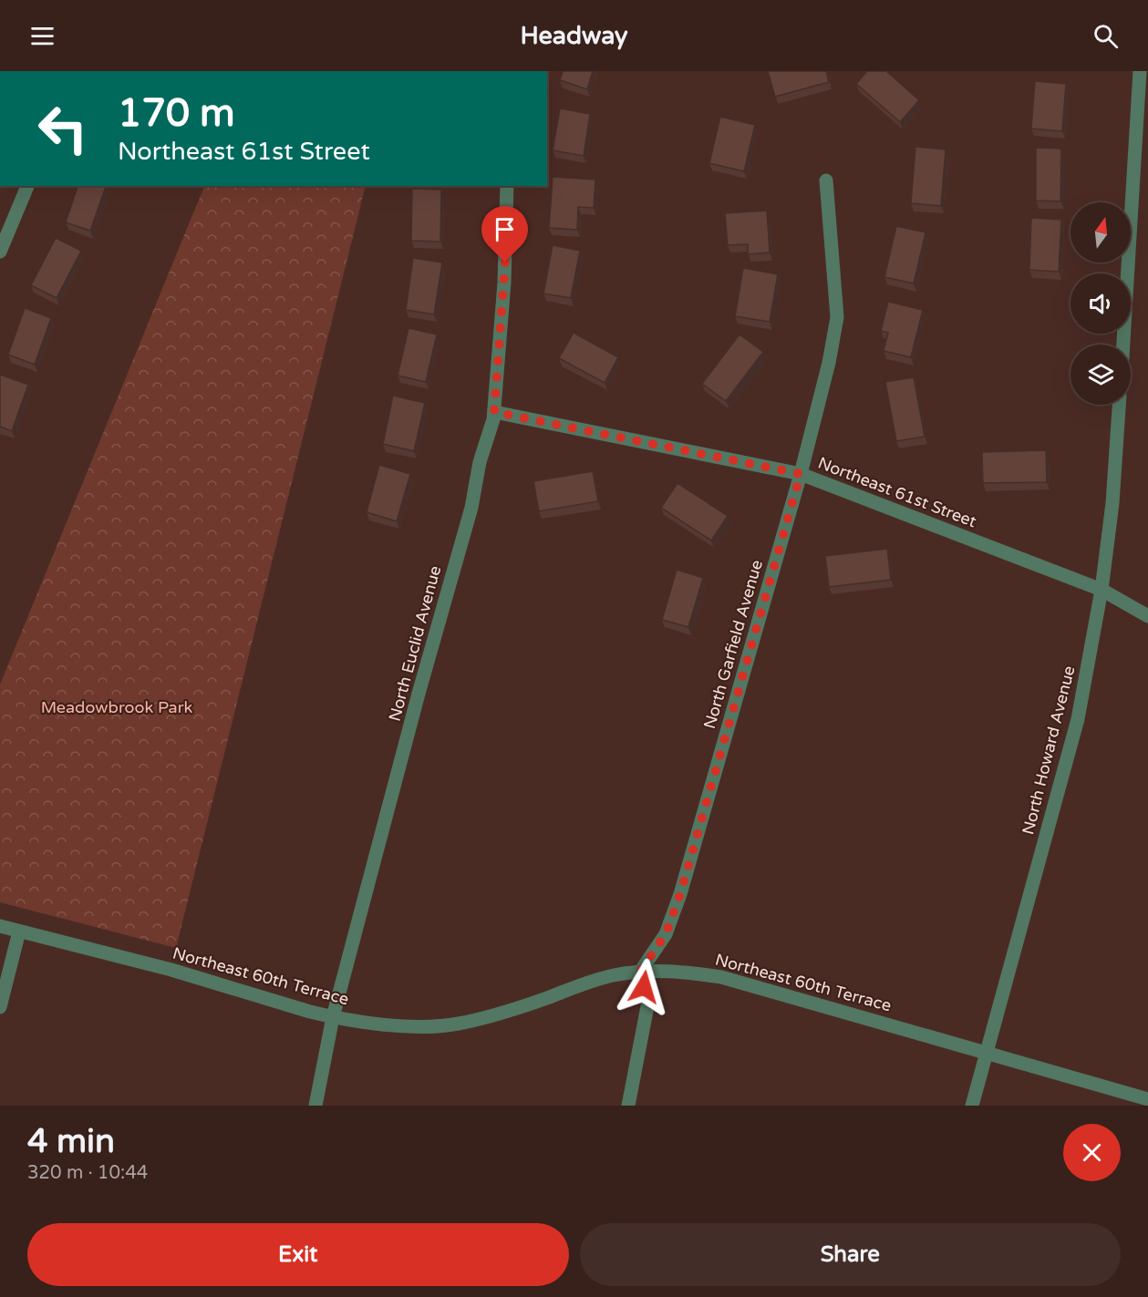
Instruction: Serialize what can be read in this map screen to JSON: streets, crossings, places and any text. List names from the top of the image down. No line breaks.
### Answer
{"streets":{"street":["Northeast 61st Street","North Euclid Avenue","North Garfield Avenue","North Howard Avenue","Northeast 60th Terrace"]},"crossings":[["Northeast 61st Street","North Euclid Avenue"],["Northeast 61st Street","North Garfield Avenue"],["Northeast 61st Street","North Howard Avenue"],["North Euclid Avenue","Northeast 60th Terrace"],["North Garfield Avenue","Northeast 60th Terrace"],["North Howard Avenue","Northeast 60th Terrace"]],"parks":["Meadowbrook Park"],"north":"top","page":{"header":"Headway","turn":["170 m","Northeast 61st Street"],"heading":["4 min","320 m · 10:44"],"buttons":["Exit","Share"]}}
